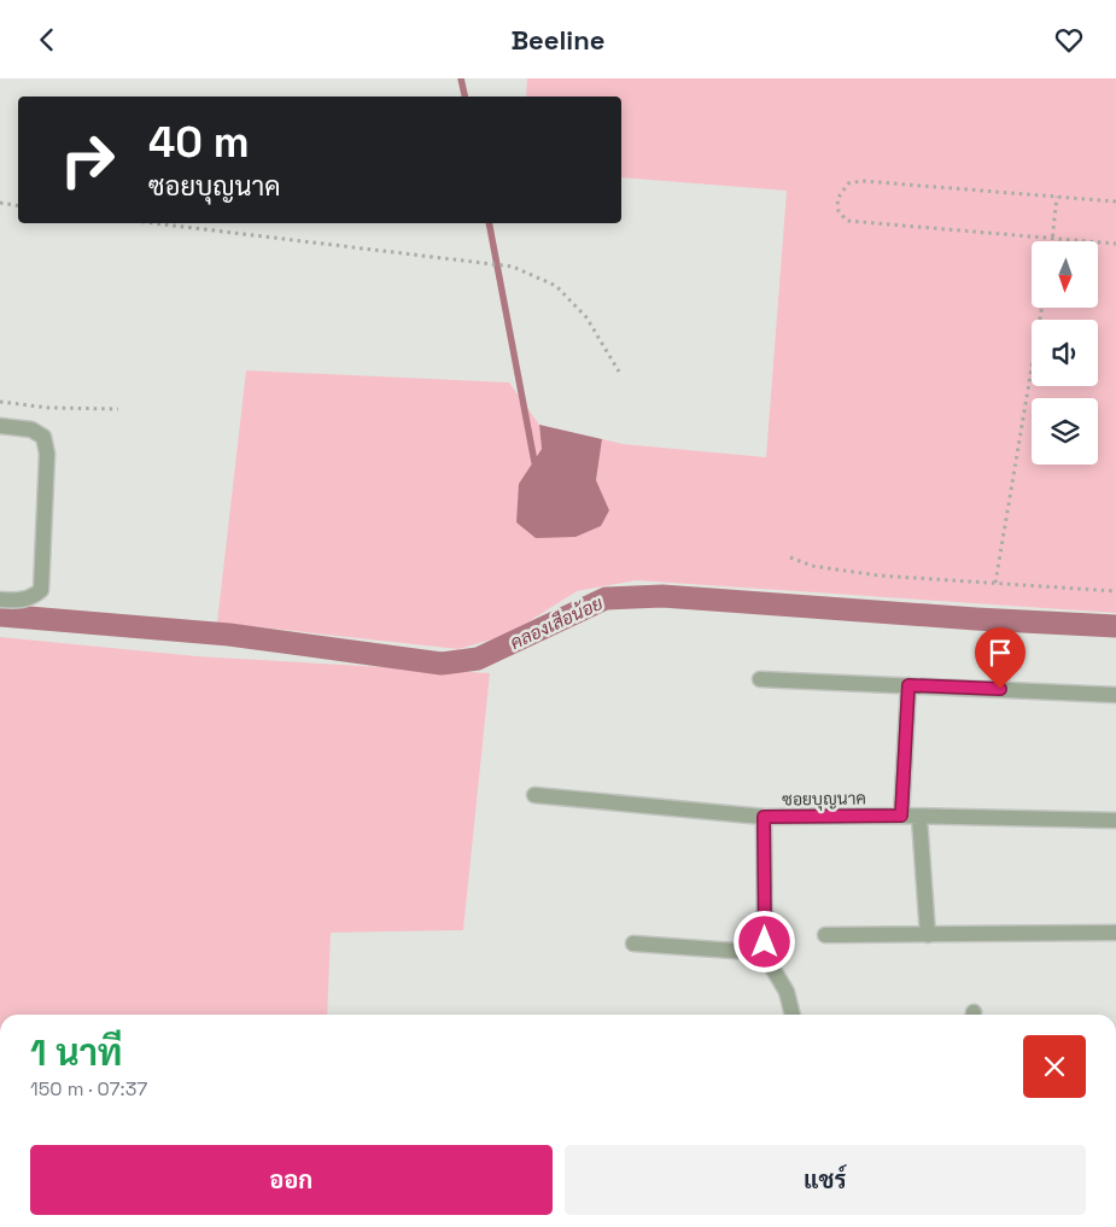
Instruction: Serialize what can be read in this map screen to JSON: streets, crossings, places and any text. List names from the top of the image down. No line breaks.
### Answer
{"streets":{"street":["ซอยบุญนาค"]},"water":["คลองเสือน้อย"],"north":"bottom","page":{"header":"Beeline","turn":["40 m","ซอยบุญนาค"],"heading":["1 นาที","150 m · 07:37"],"buttons":["ออก","แชร์"]}}
